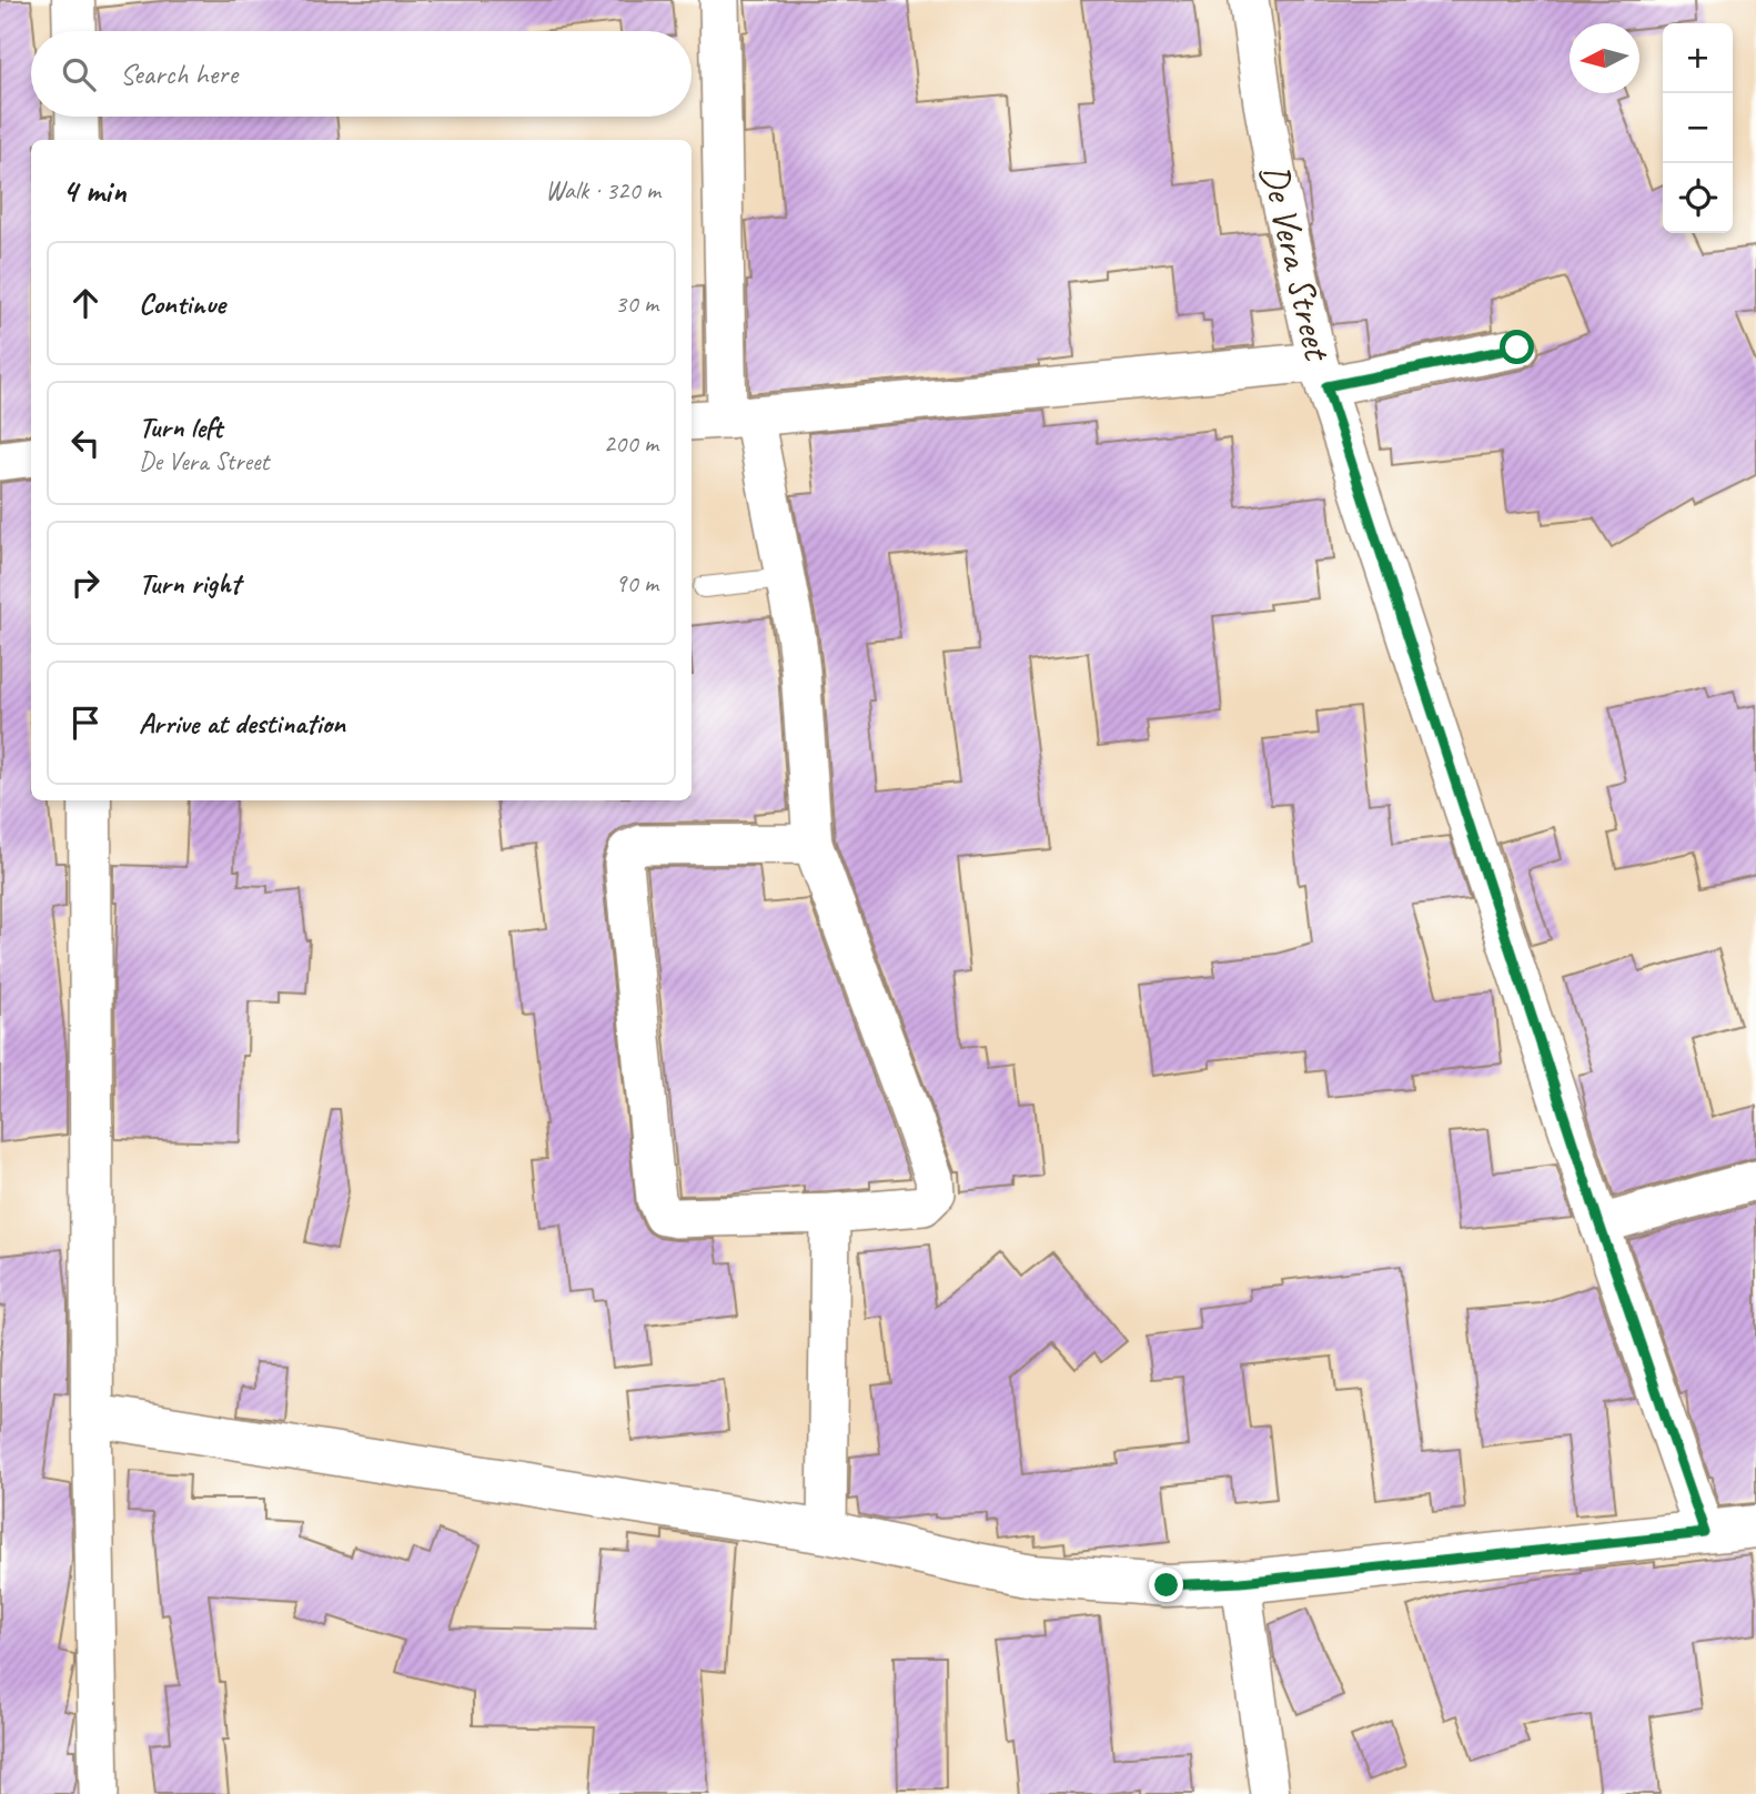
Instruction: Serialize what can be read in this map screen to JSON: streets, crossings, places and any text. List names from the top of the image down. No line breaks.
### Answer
{"streets":{"street":["De Vera Street"]},"north":"left","page":{"map_buttons":["+","−"],"search":"Search here","heading":["4 min","Walk · 320 m"],"list":[["Continue","30 m"],["Turn left","De Vera Street","200 m"],["Turn right","90 m"],"Arrive at destination"]}}
